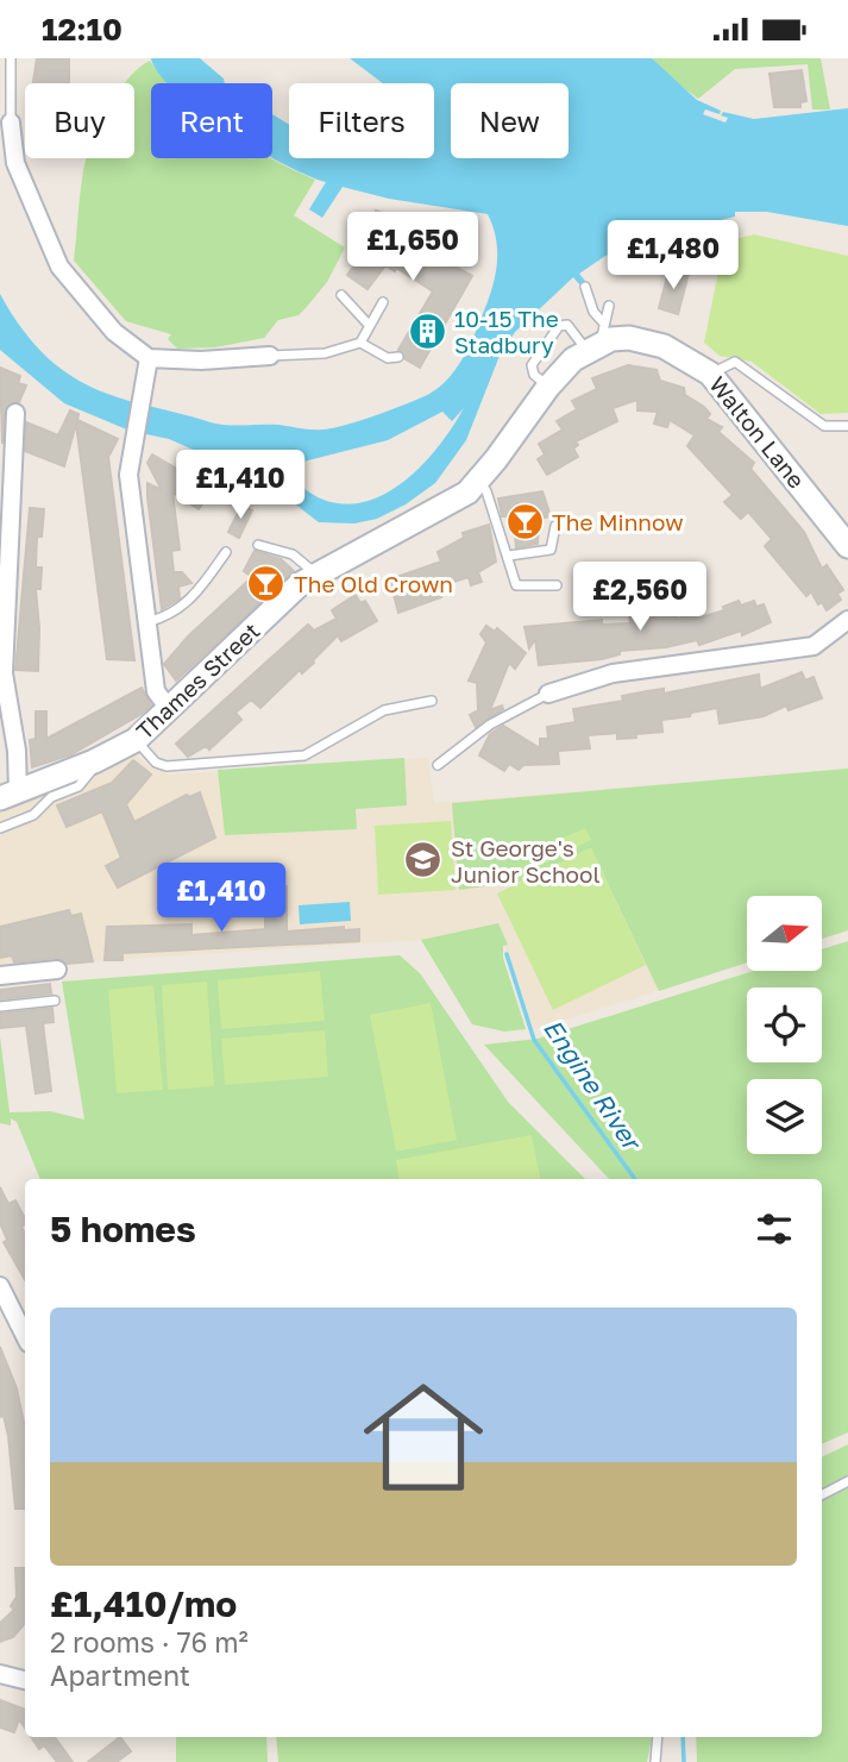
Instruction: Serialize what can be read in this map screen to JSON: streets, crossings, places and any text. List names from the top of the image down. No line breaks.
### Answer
{"streets":{"street":["Walton Lane","Thames Street"]},"crossings":[["Walton Lane","Thames Street"]],"water":["Engine River"],"places":{"building":["10-15 The Stadbury"],"bar":["The Minnow","The Old Crown"],"school or university":["St George's Junior School"]},"north":"right","page":{"status":"12:10","chip":["Buy","Rent","Filters","New"],"price":["£1,650","£1,480","£1,410","£2,560","£1,410"],"heading":"5 homes","list":[{"name":"£1,410/mo","note":"2 rooms · 76 m² · Apartment"}]}}
